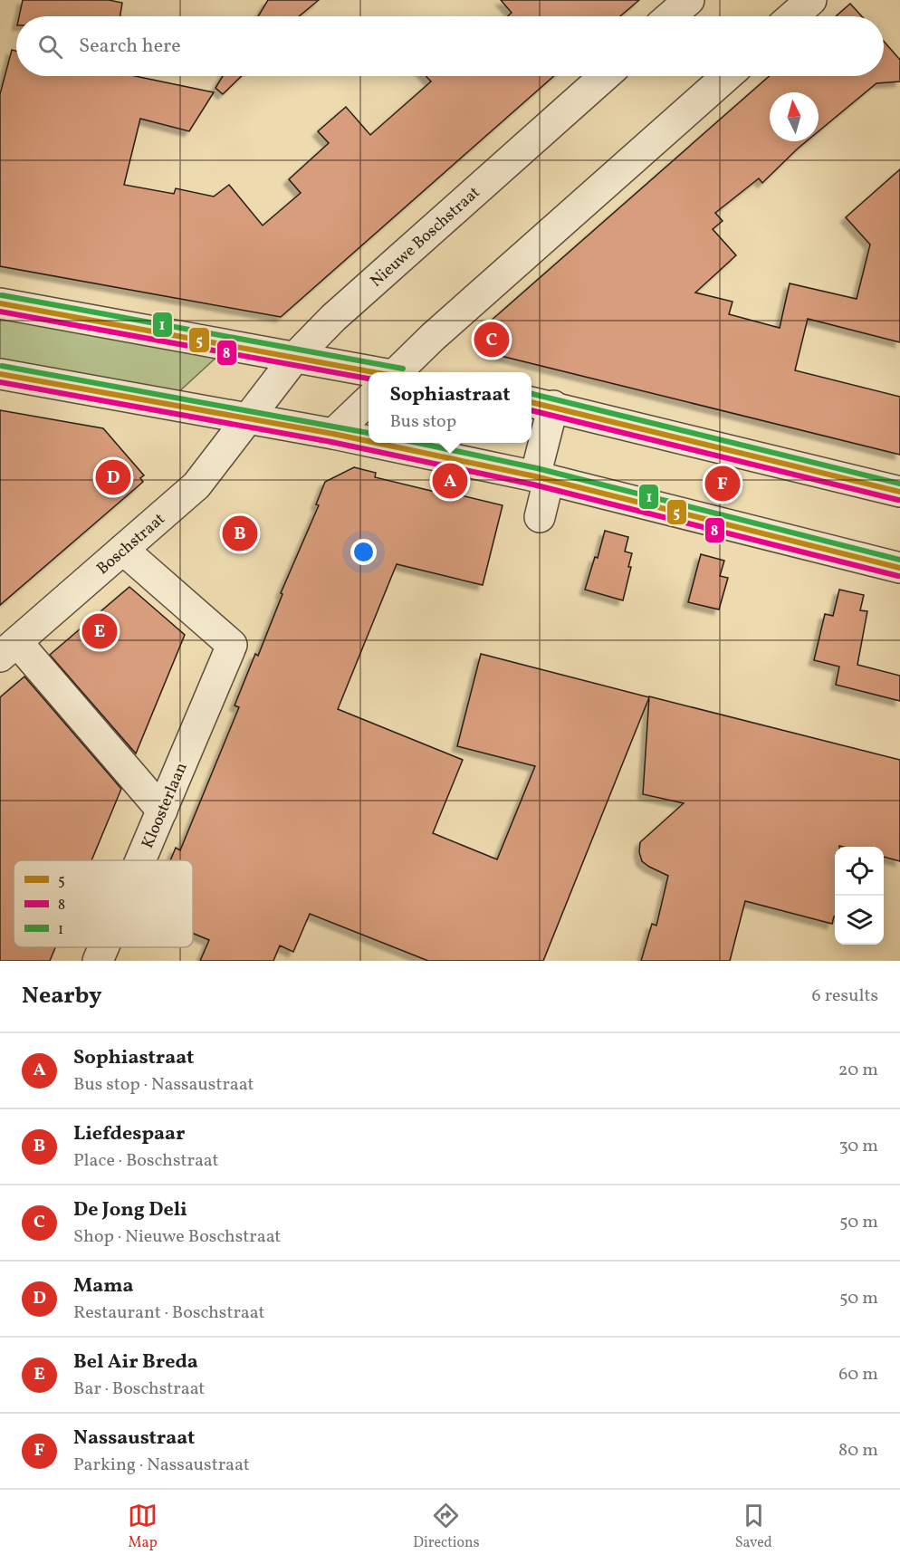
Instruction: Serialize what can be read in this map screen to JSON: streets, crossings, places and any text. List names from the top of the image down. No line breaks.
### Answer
{"streets":{"street":["Nieuwe Boschstraat","Boschstraat","Kloosterlaan"]},"crossings":[["Nieuwe Boschstraat","Boschstraat"],["Boschstraat","Kloosterlaan"]],"lines":["transit line 1","transit line 5","transit line 8"],"legend":["5","8","1"],"north":"top","page":{"search":"Search here","pins":["C","D","A","F","B","E"],"popup":["Sophiastraat","Bus stop"],"heading":["Nearby","6 results"],"list":[{"mark":"A","name":"Sophiastraat","note":"Bus stop · Nassaustraat","value":"20 m"},{"mark":"B","name":"Liefdespaar","note":"Place · Boschstraat","value":"30 m"},{"mark":"C","name":"De Jong Deli","note":"Shop · Nieuwe Boschstraat","value":"50 m"},{"mark":"D","name":"Mama","note":"Restaurant · Boschstraat","value":"50 m"},{"mark":"E","name":"Bel Air Breda","note":"Bar · Boschstraat","value":"60 m"},{"mark":"F","name":"Nassaustraat","note":"Parking · Nassaustraat","value":"80 m"}],"nav":["Map","Directions","Saved"]}}
